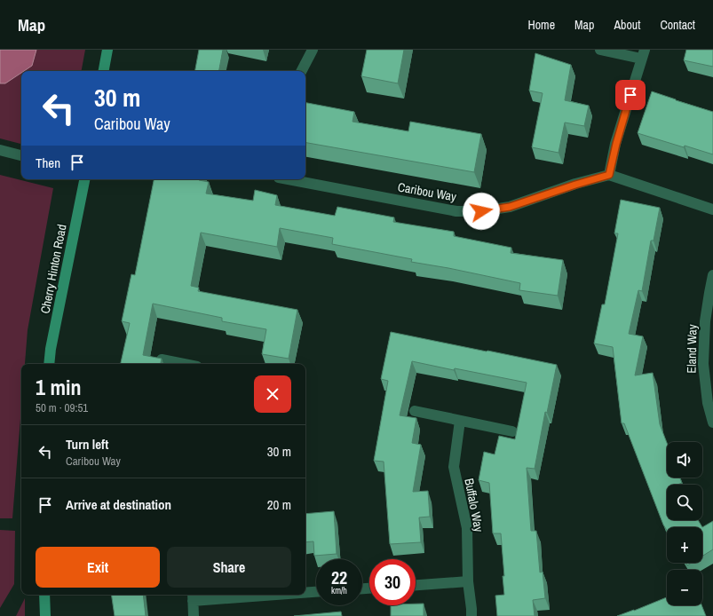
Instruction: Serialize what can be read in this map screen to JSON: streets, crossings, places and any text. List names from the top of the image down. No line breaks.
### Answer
{"streets":{"street":["Caribou Way","Cherry Hinton Road","Eland Way","Buffalo Way"]},"page":{"header":"Map","nav":["Home","Map","About","Contact"],"turn":["30 m","Caribou Way"],"then":"Then","heading":["1 min","50 m · 09:51"],"list":[{"name":"Turn left","note":"Caribou Way","value":"30 m"},{"name":"Arrive at destination","value":"20 m"}],"map_buttons":["+","−"],"buttons":["Exit","Share"],"speed":"22 km/h","limit":"30"}}
